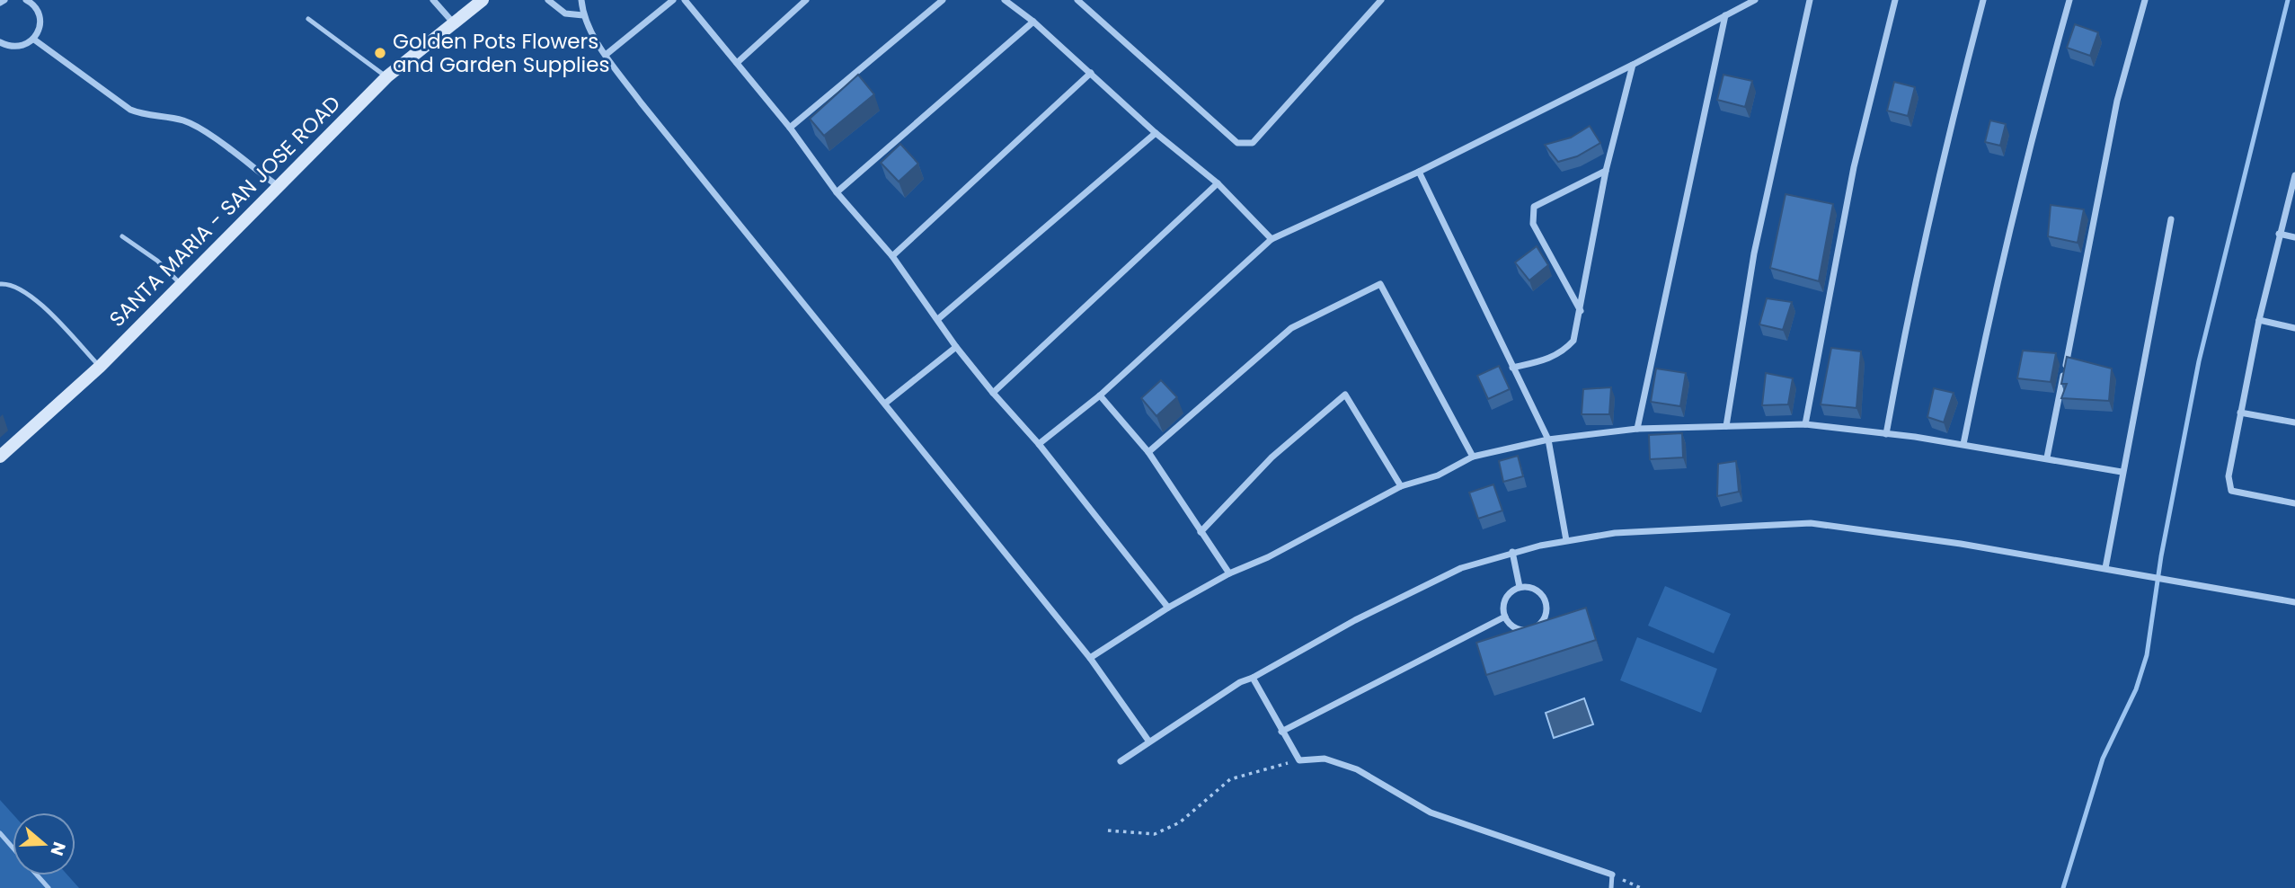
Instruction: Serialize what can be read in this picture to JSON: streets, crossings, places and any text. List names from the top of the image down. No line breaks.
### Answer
{"streets":{"main road":["SANTA MARIA - SAN JOSE ROAD"]},"places":["Golden Pots Flowers and Garden Supplies"],"north":"right"}
